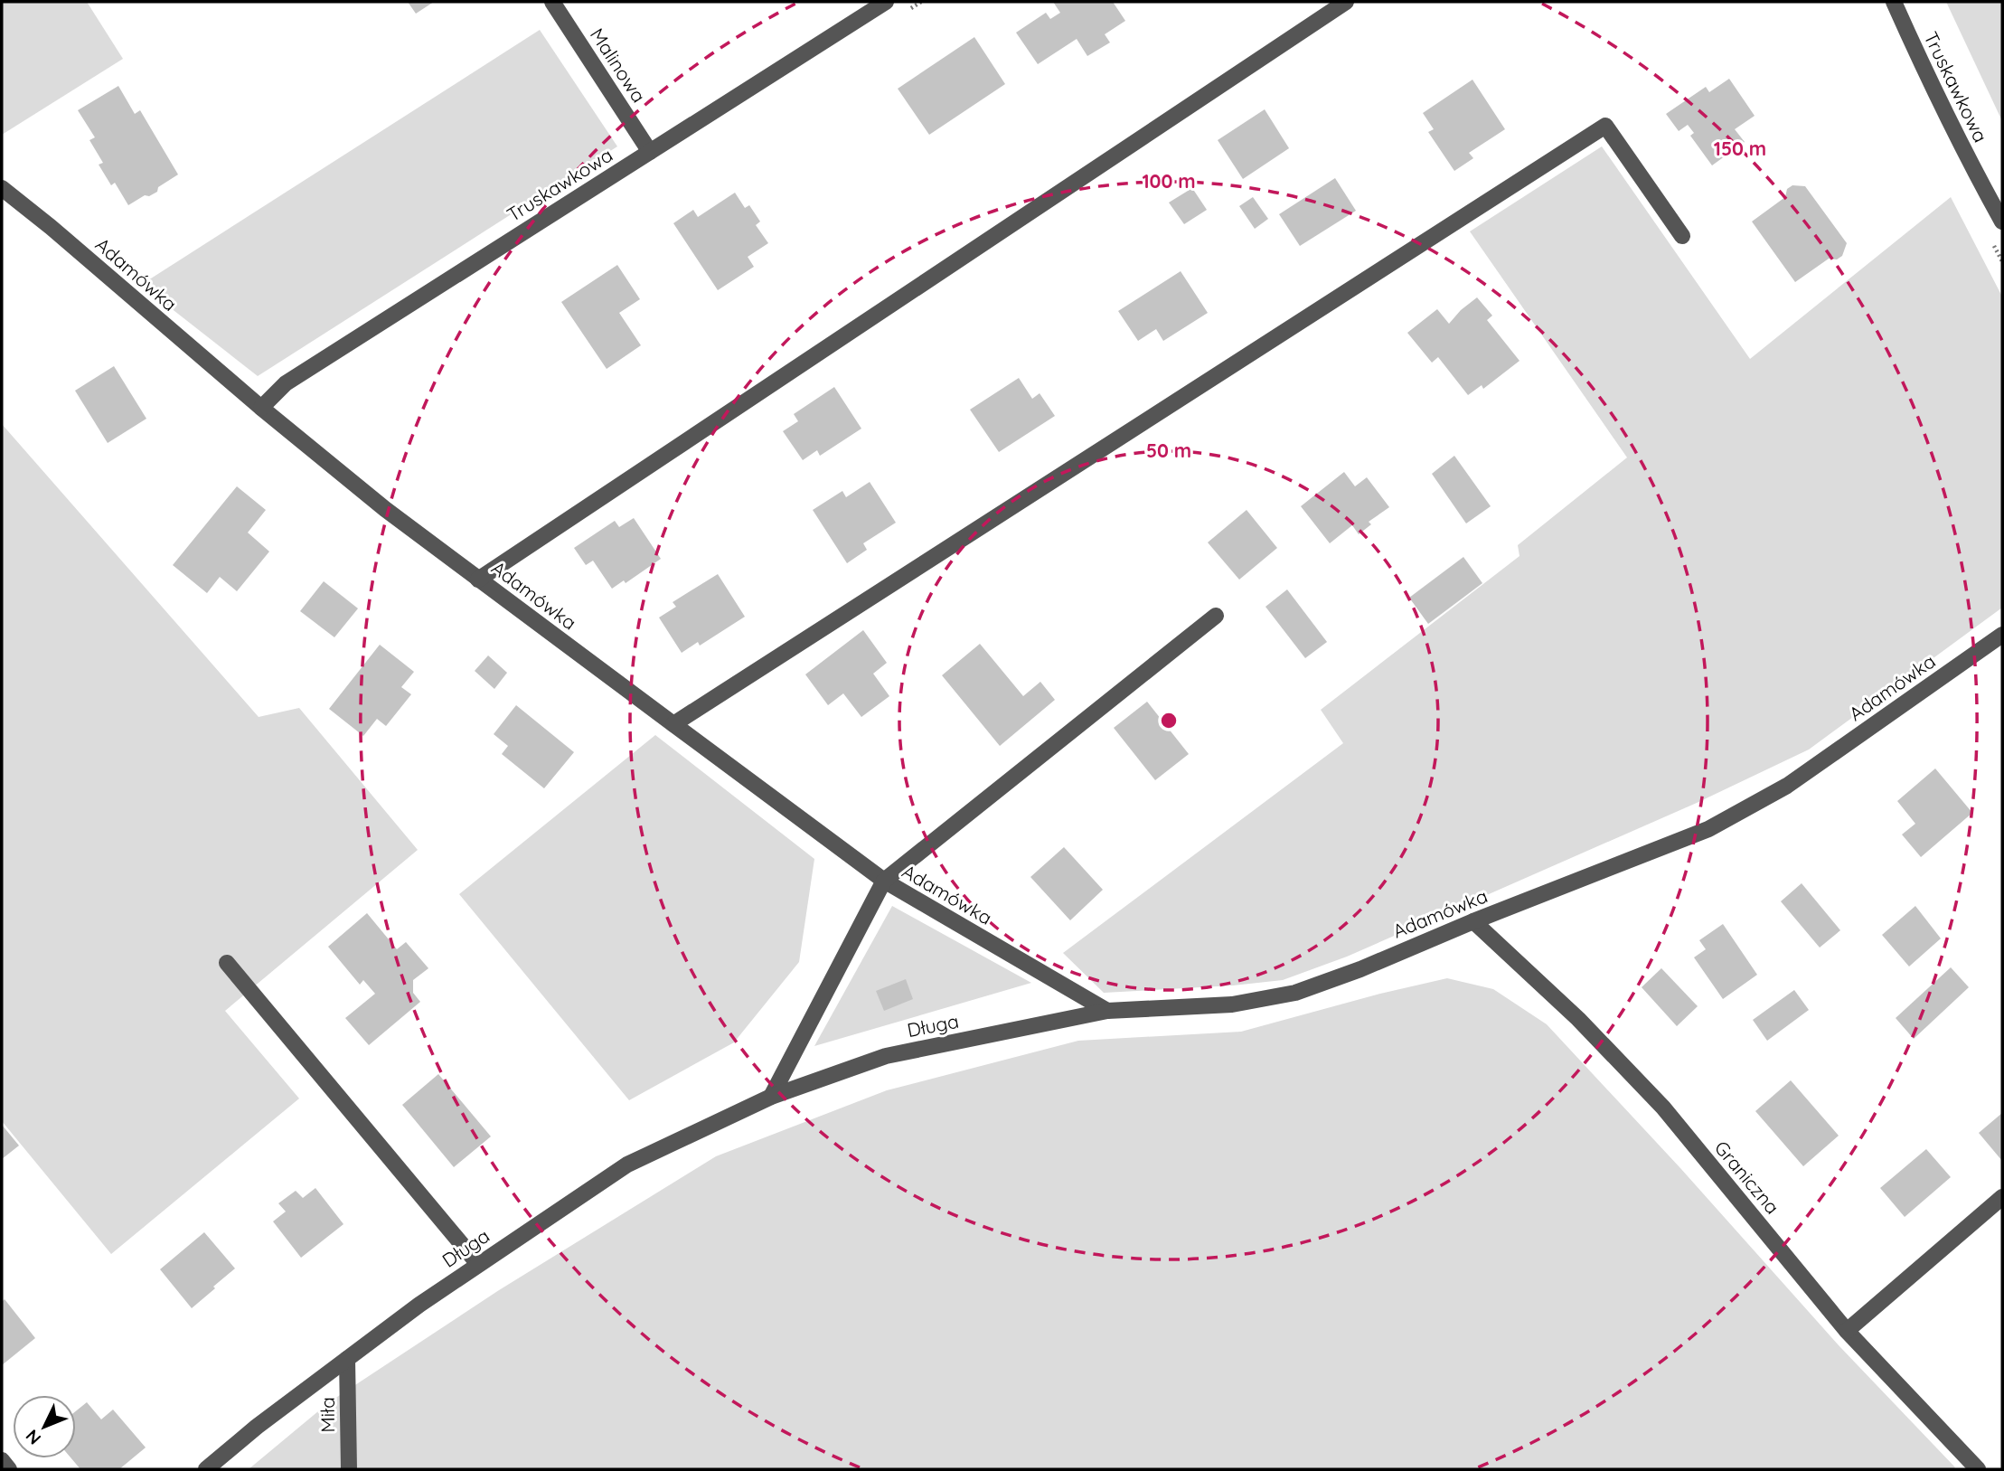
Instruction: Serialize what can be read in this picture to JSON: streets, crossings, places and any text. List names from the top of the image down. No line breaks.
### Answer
{"streets":{"street":["Malinowa","Truskawkowa","Adamówka","Długa","Graniczna","Miła"]},"crossings":[["Malinowa","Truskawkowa"],["Truskawkowa","Adamówka"],["Adamówka","Długa"],["Adamówka","Graniczna"],["Długa","Miła"]],"north":"bottom left","rings":["150 m","100 m","50 m"]}
